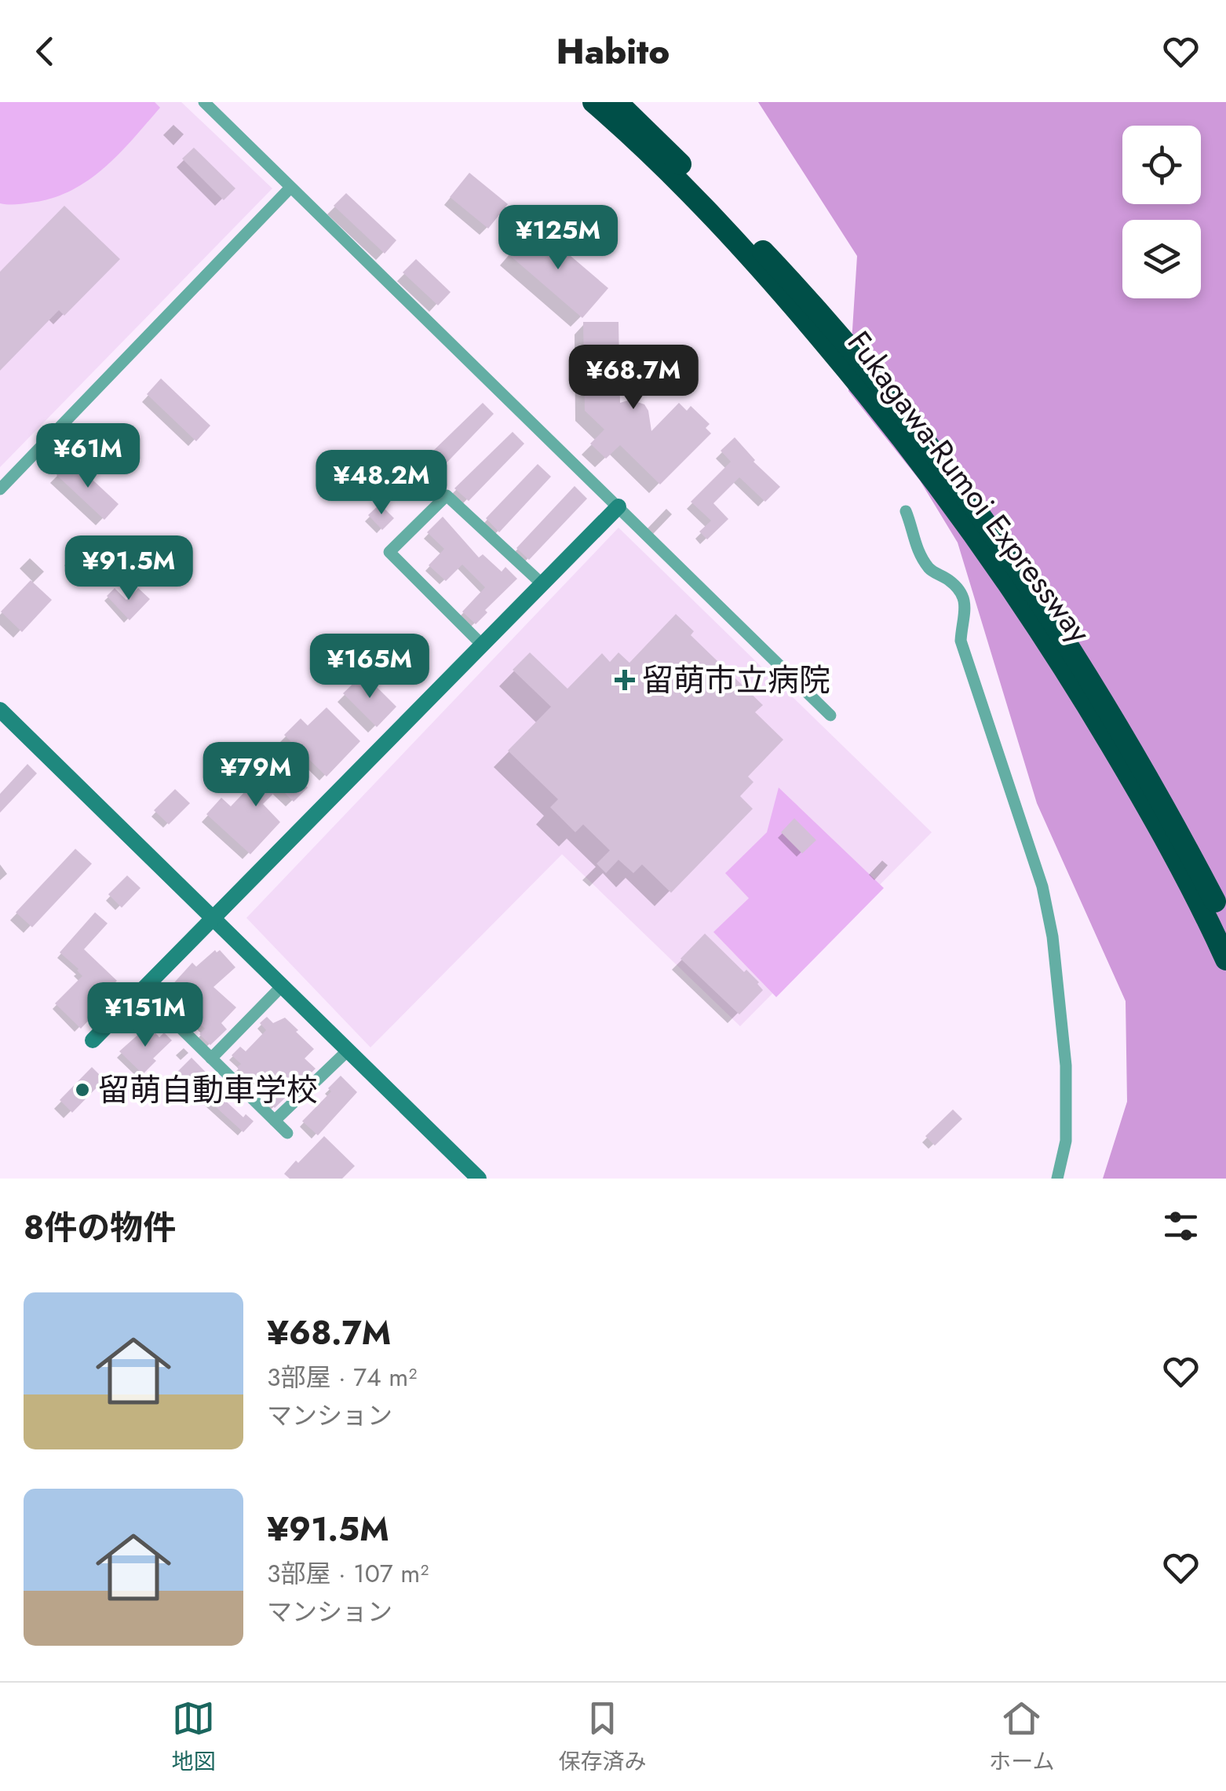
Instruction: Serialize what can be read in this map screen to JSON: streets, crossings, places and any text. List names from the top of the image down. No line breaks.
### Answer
{"streets":{"highway":["Fukagawa-Rumoi Expressway"]},"places":{"health":["留萌市立病院"],"other":["留萌自動車学校"]},"page":{"header":"Habito","price":["¥125M","¥68.7M","¥61M","¥48.2M","¥91.5M","¥165M","¥79M","¥151M"],"heading":"8件の物件","list":[{"name":"¥68.7M","note":"3部屋 · 74 m² · マンション"},{"name":"¥91.5M","note":"3部屋 · 107 m² · マンション"}],"tabs":["地図","保存済み","ホーム"]}}
